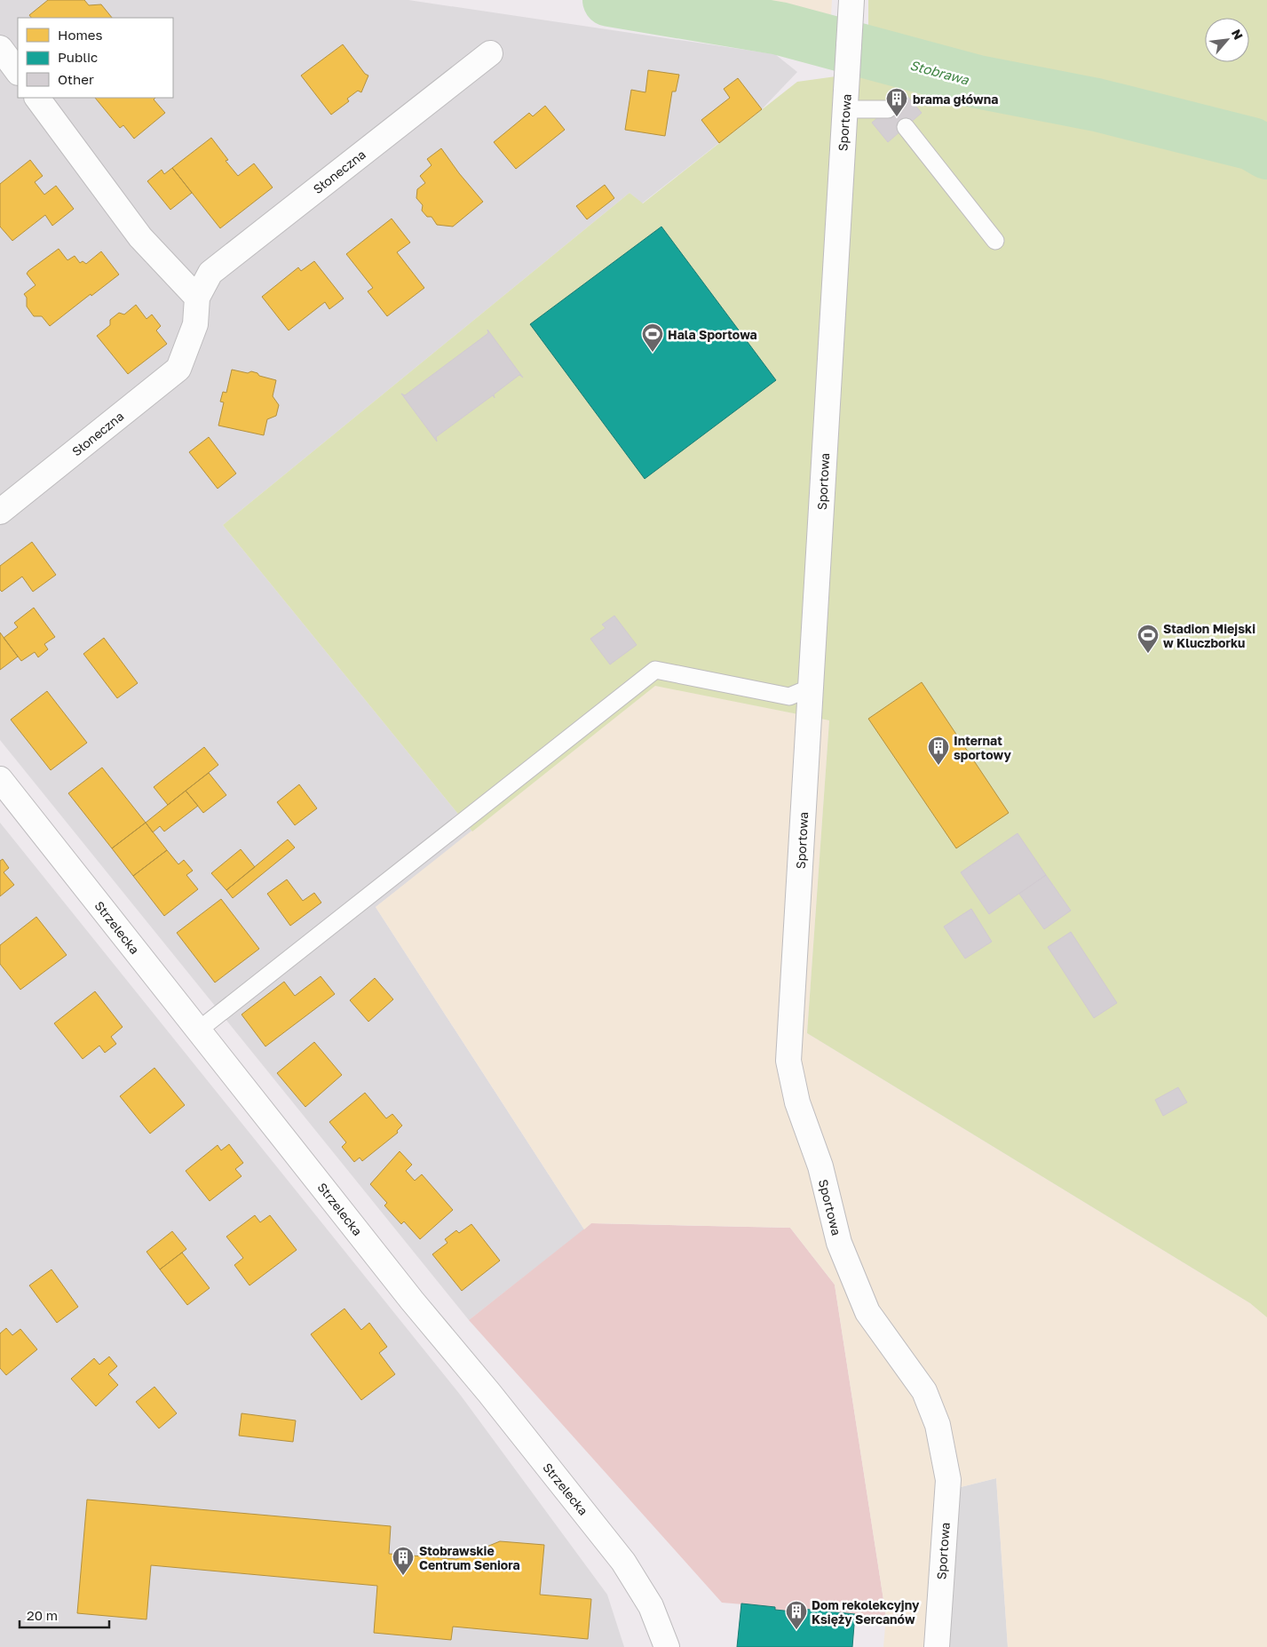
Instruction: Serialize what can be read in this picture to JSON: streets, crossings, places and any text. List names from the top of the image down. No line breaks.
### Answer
{"streets":{"street":["Sportowa","Słoneczna","Strzelecka"]},"water":["Stobrawa"],"places":{"building":["brama główna","Internat sportowy","Stobrawskie Centrum Seniora","Dom rekolekcyjny Księży Sercanów"],"sports":["Hala Sportowa","Stadion Miejski w Kluczborku"]},"legend":["Homes","Public","Other"],"scale_bar":"20 m","north":"top right"}
